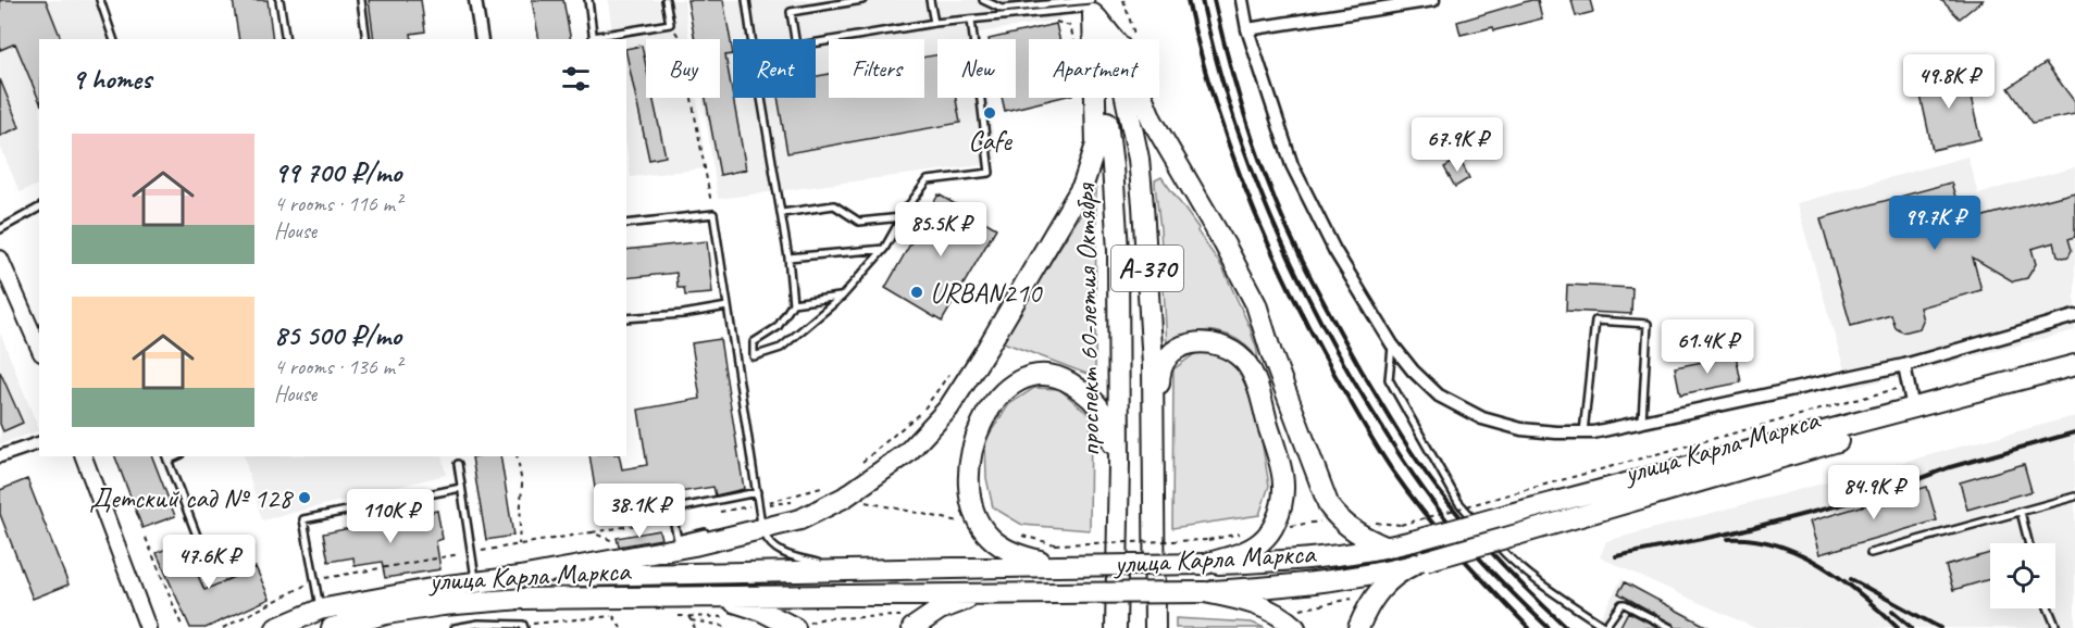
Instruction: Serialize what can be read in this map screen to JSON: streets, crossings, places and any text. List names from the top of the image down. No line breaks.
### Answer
{"streets":{"main road":["А-370","проспект 60-летия Октября","улица Карла Маркса"]},"places":["Cafe","URBAN210","Детский сад № 128"],"page":{"chip":["Buy","Rent","Filters","New","Apartment"],"heading":"9 homes","price":["49.8K ₽","67.9K ₽","99.7K ₽","85.5K ₽","61.4K ₽","84.9K ₽","38.1K ₽","110K ₽","47.6K ₽"],"list":[{"name":"99 700 ₽/mo","note":"4 rooms · 116 m² · House"},{"name":"85 500 ₽/mo","note":"4 rooms · 136 m² · House"}]}}
